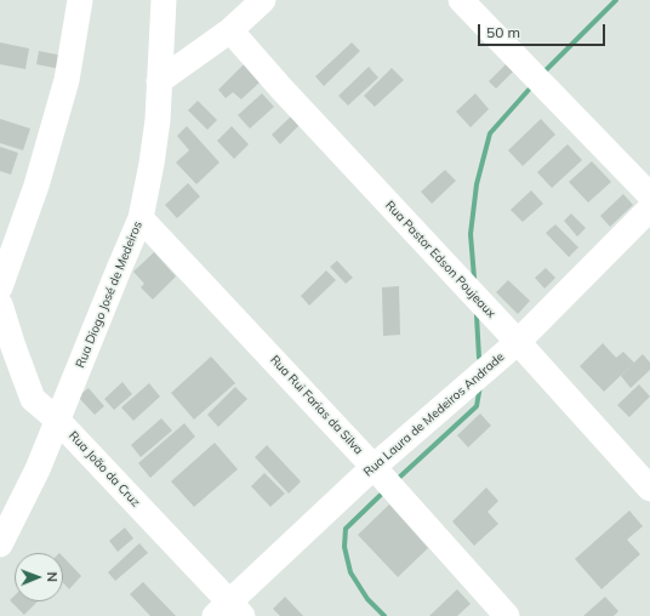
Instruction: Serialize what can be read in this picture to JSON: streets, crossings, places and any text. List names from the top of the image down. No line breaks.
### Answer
{"streets":{"street":["Rua Pastor Edson Poujeaux","Rua Diogo José de Medeiros","Rua Rui Farias da Silva","Rua Laura de Medeiros Andrade","Rua João da Cruz"]},"crossings":[["Rua Pastor Edson Poujeaux","Rua Laura de Medeiros Andrade"],["Rua Diogo José de Medeiros","Rua Rui Farias da Silva"],["Rua Diogo José de Medeiros","Rua João da Cruz"],["Rua Rui Farias da Silva","Rua Laura de Medeiros Andrade"],["Rua Laura de Medeiros Andrade","Rua João da Cruz"]],"scale_bar":"50 m","north":"right"}
